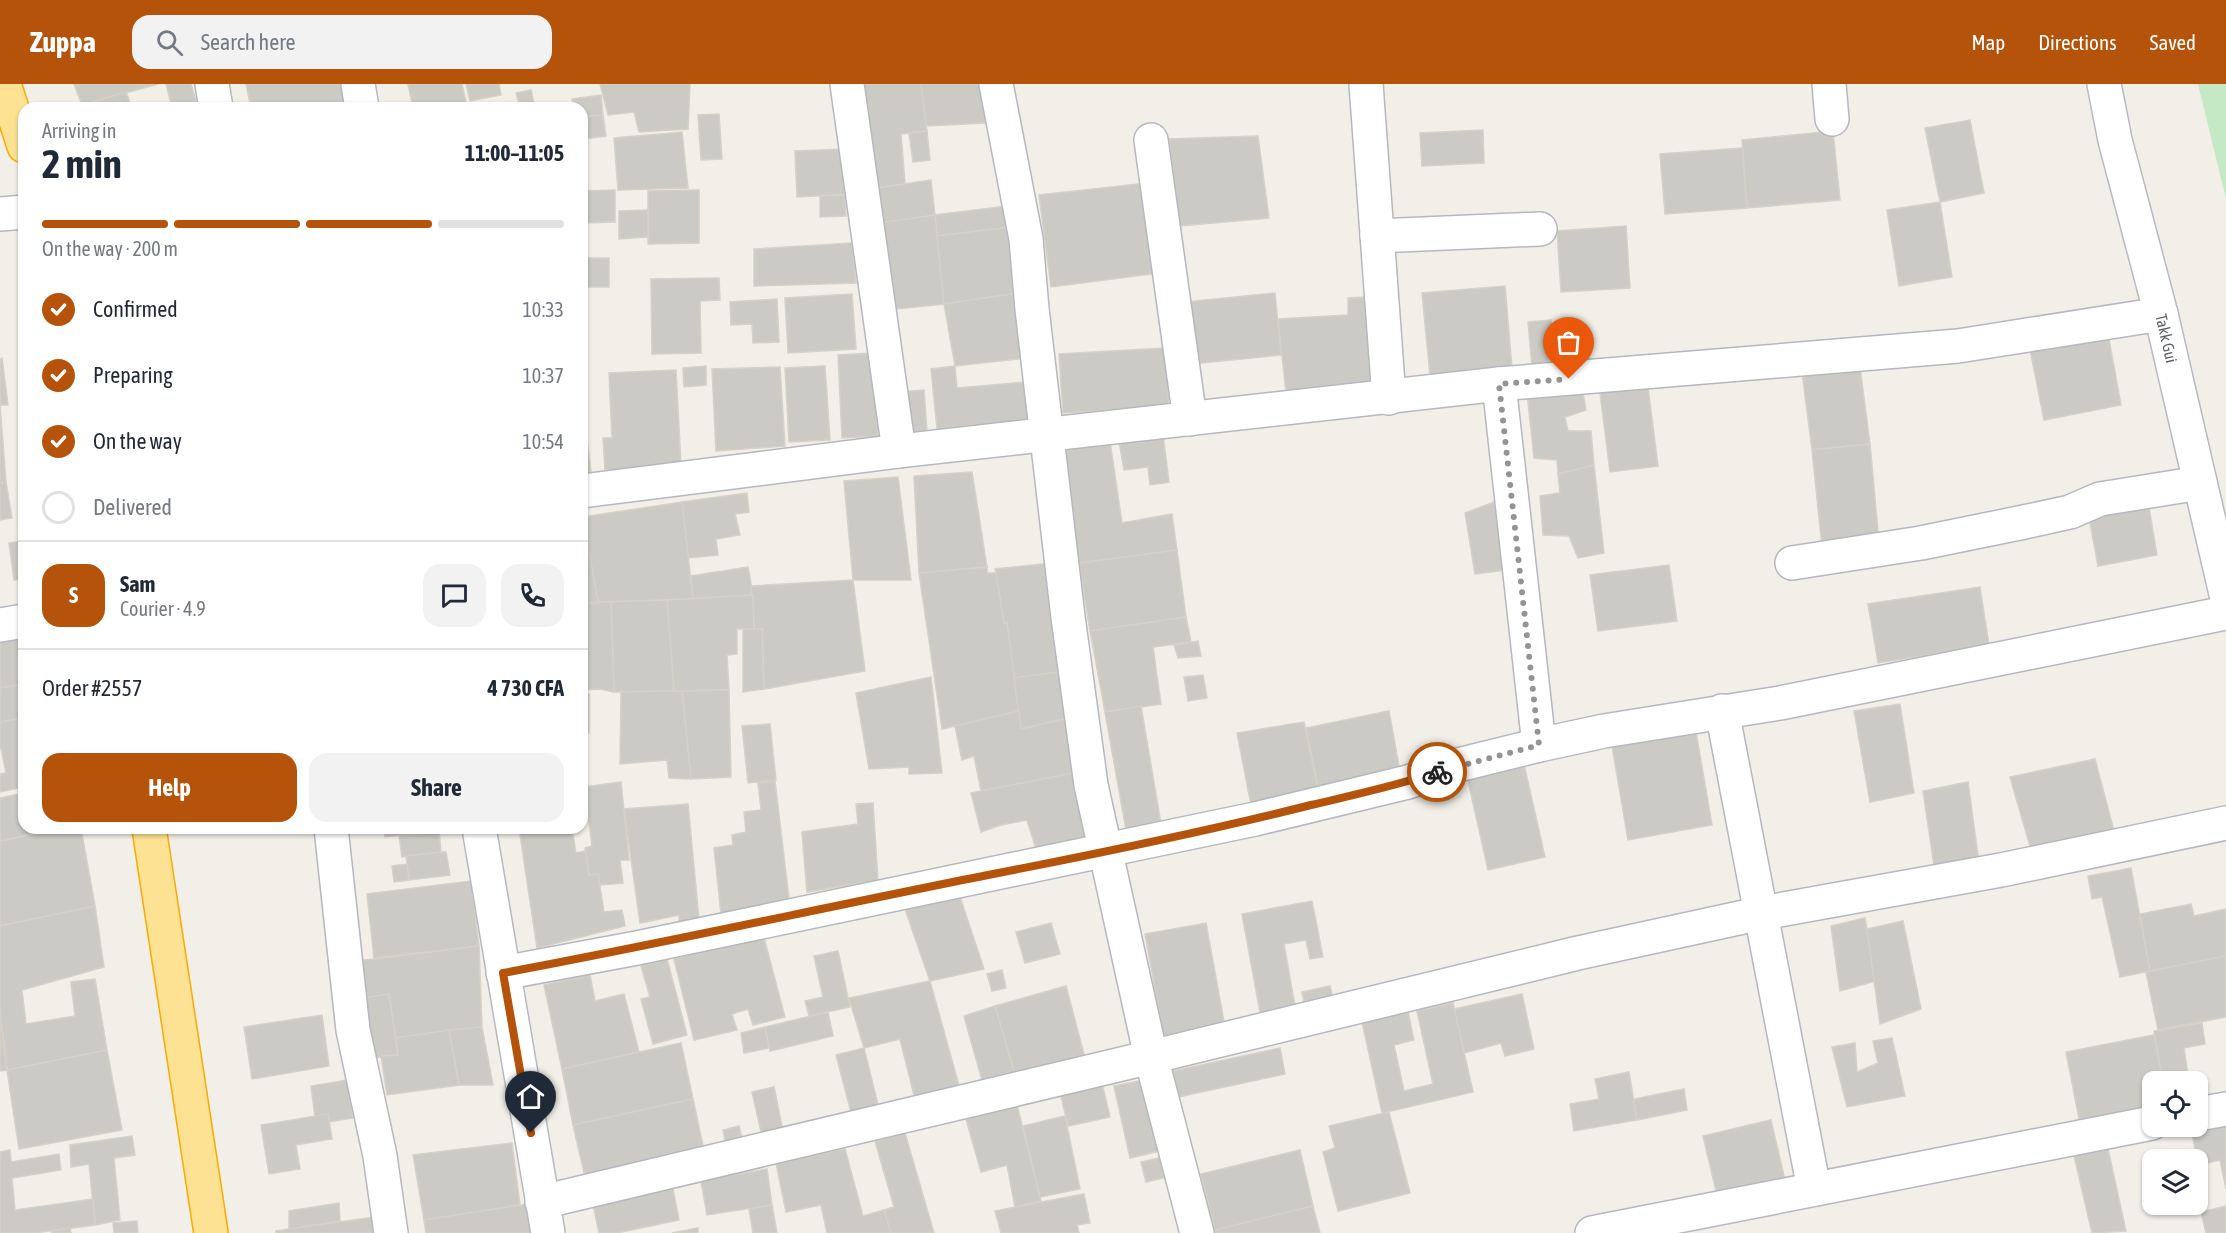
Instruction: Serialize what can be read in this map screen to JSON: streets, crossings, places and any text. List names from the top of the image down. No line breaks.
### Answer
{"streets":{"street":["Takk Gui"]},"page":{"header":"Zuppa","search":"Search here","nav":["Map","Directions","Saved"],"heading":["2 min","Arriving in","11:00–11:05"],"panel":["Sam","Courier · 4.9","Order #2557","4 730 CFA"],"bar":"On the way · 200 m","list":[["Confirmed","10:33"],["Preparing","10:37"],["On the way","10:54"],"Delivered"],"round":"S","buttons":["Help","Share"]}}
